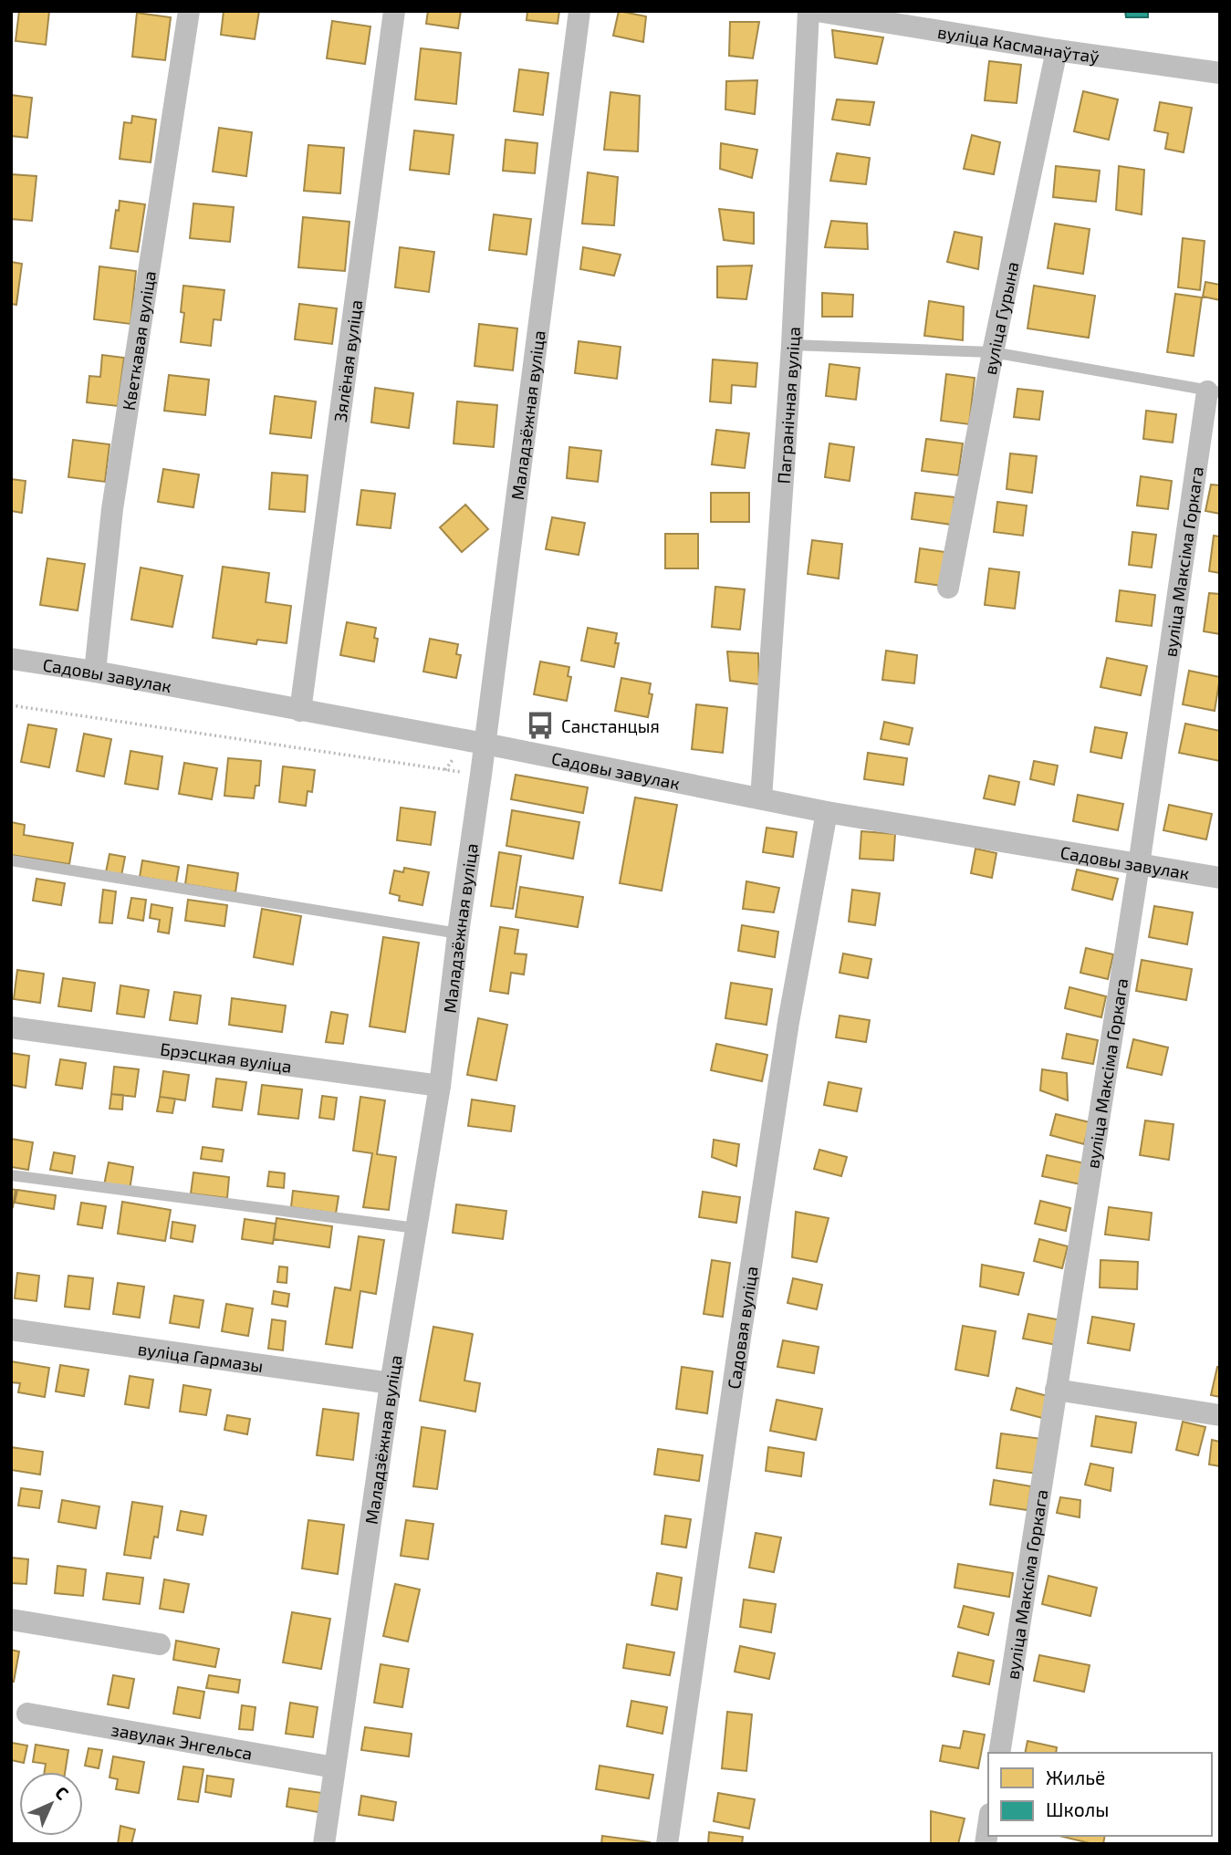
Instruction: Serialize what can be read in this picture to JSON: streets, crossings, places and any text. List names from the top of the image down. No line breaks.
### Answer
{"streets":{"street":["вуліца Касманаўтаў","вуліца Гурына","Кветкавая вуліца","Зялёная вуліца","Пагранічная вуліца","Маладзёжная вуліца","вуліца Максіма Горкага","Садовы завулак","Брэсцкая вуліца","Садовая вуліца","вуліца Гармазы","завулак Энгельса"]},"crossings":[["вуліца Касманаўтаў","вуліца Гурына"],["Кветкавая вуліца","Садовы завулак"],["Зялёная вуліца","Садовы завулак"],["Пагранічная вуліца","Садовы завулак"],["Маладзёжная вуліца","Садовы завулак"],["Маладзёжная вуліца","Брэсцкая вуліца"],["Маладзёжная вуліца","вуліца Гармазы"],["Маладзёжная вуліца","завулак Энгельса"],["вуліца Максіма Горкага","Садовы завулак"],["Садовы завулак","Садовая вуліца"]],"places":{"bus stop":["Санстанцыя"]},"legend":["Жильё","Школы"],"north":"top right"}
